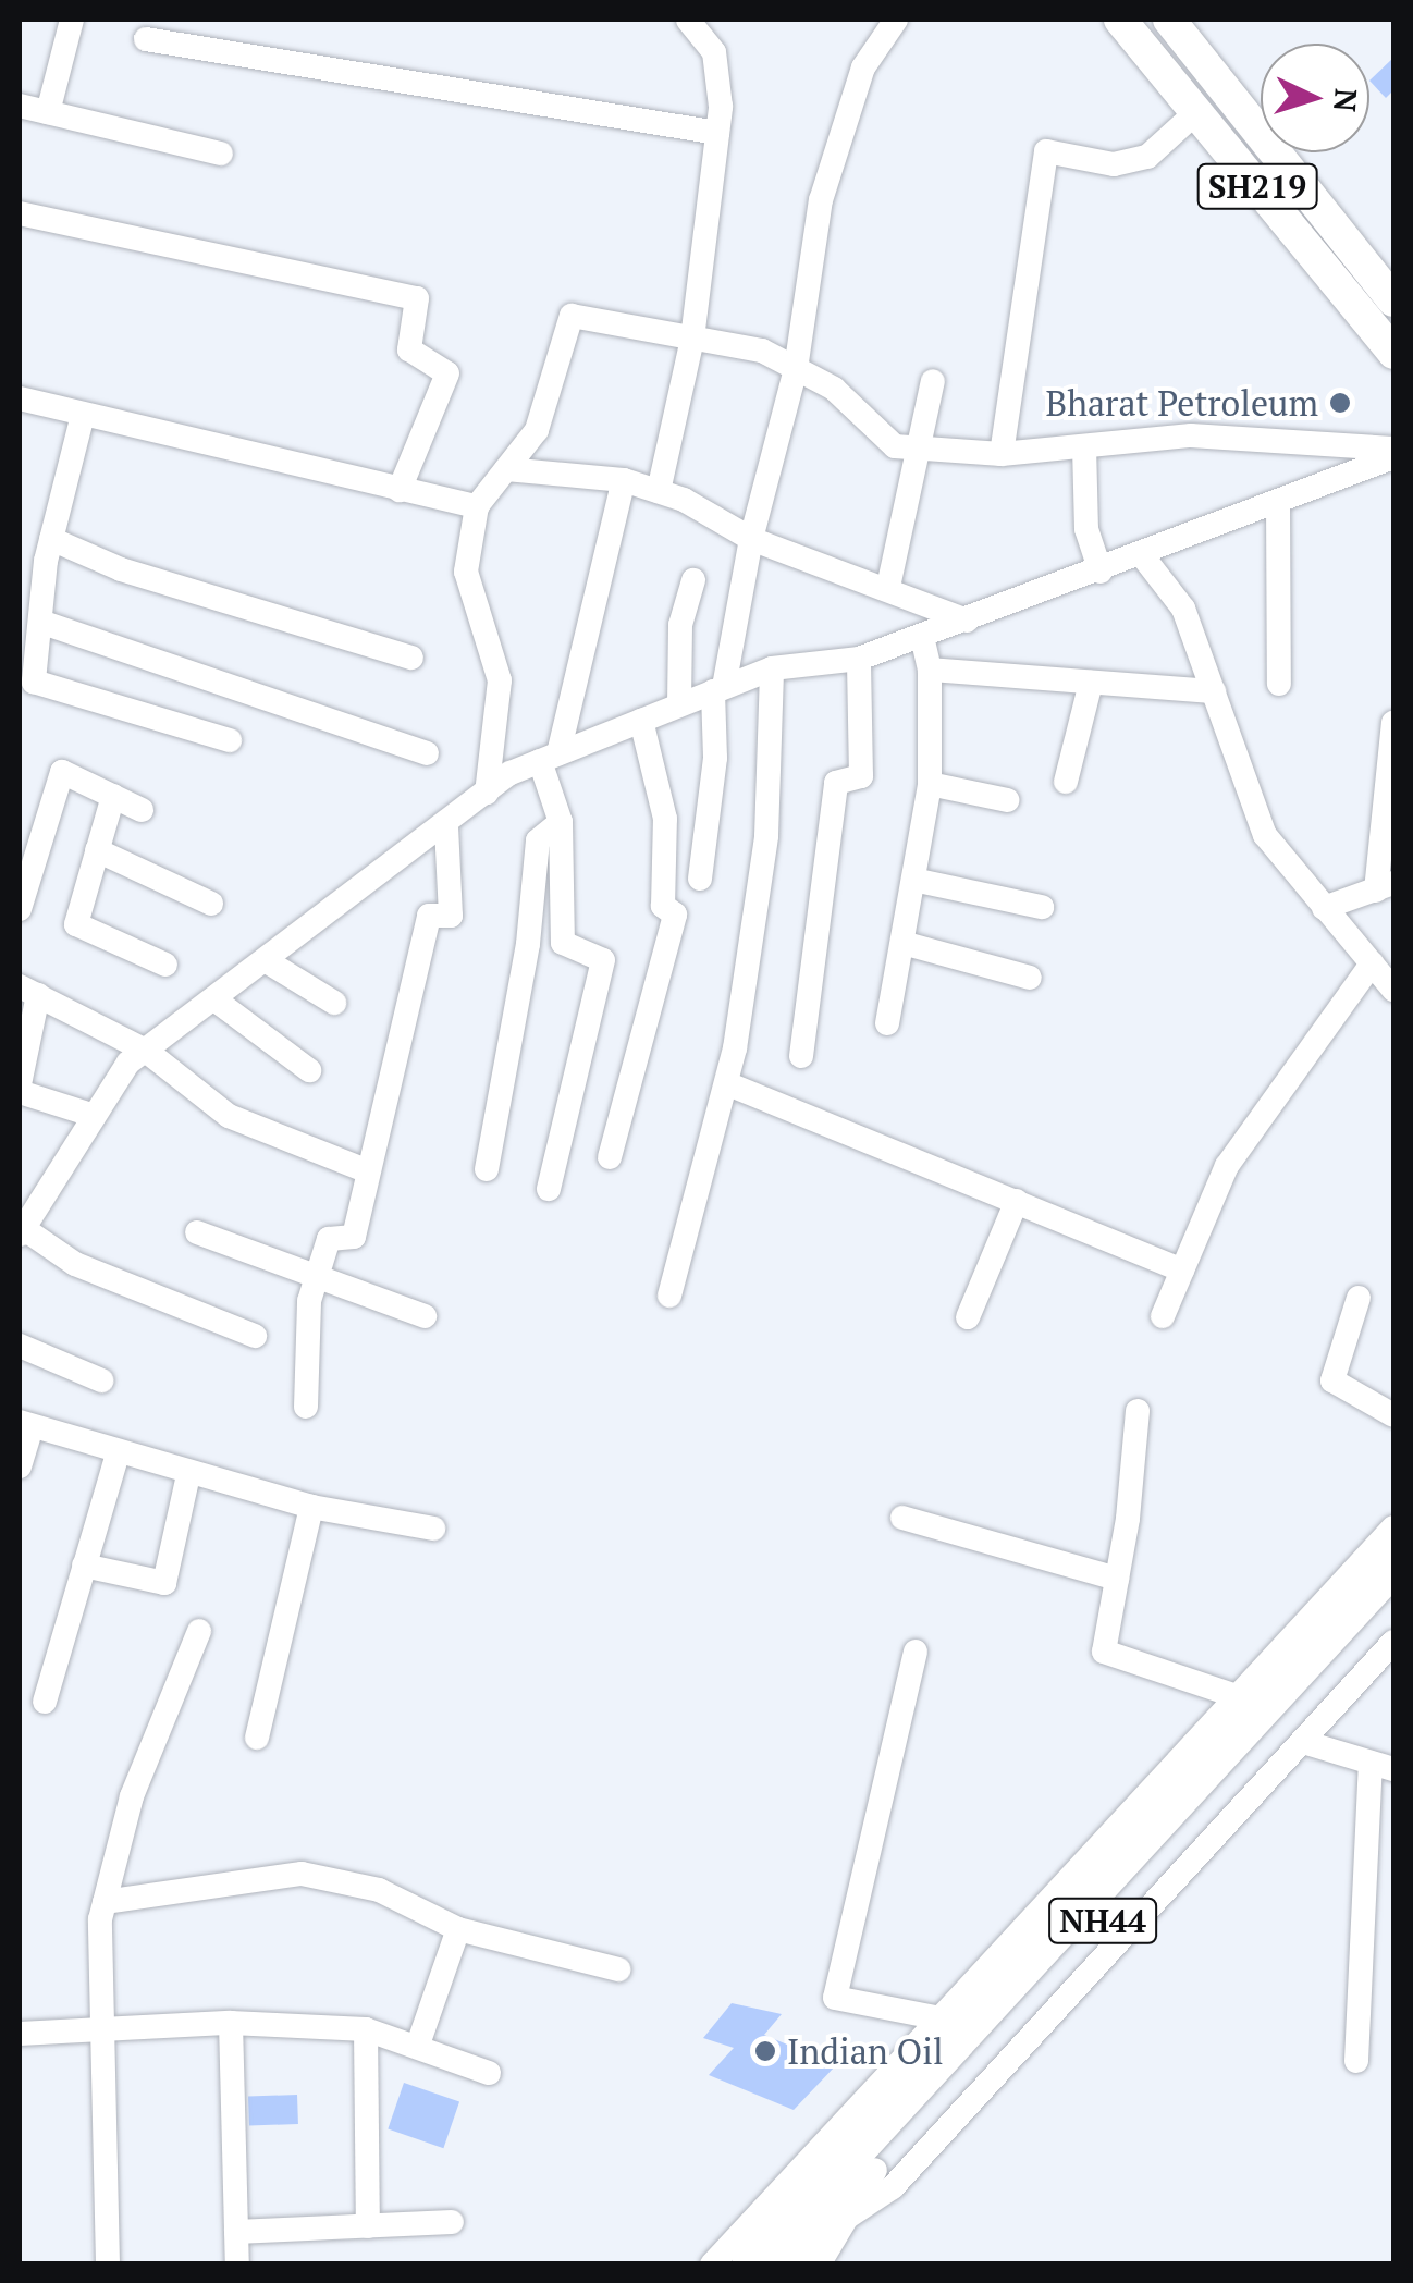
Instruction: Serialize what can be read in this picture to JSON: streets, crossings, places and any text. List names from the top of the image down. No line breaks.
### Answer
{"streets":{"highway":["NH44"],"main road":["SH219"]},"places":["Bharat Petroleum","Indian Oil"],"north":"right"}
